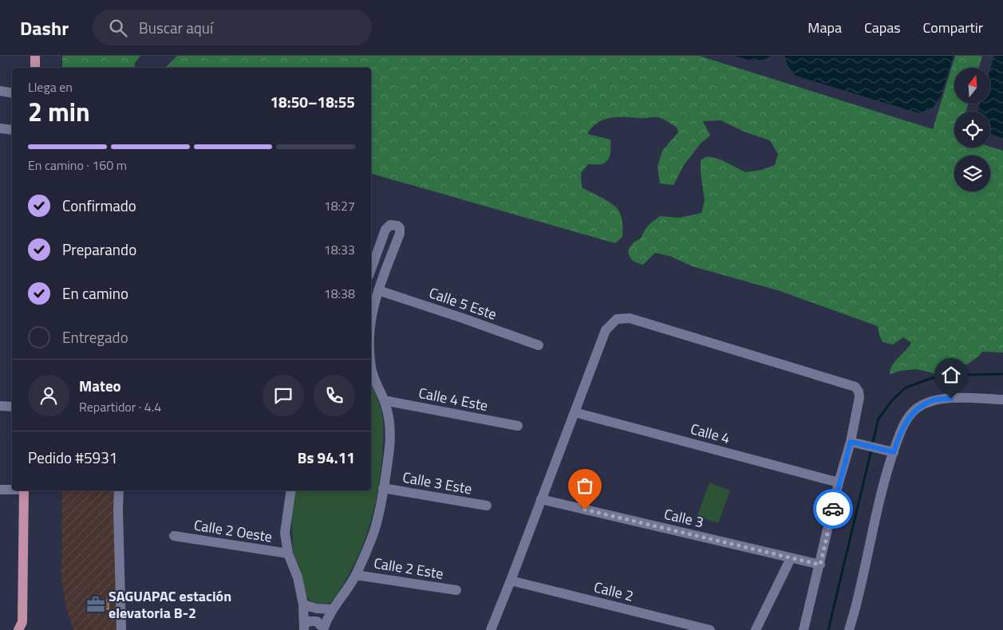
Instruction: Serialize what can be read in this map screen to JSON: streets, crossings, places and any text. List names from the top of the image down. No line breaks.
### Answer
{"streets":{"street":["Calle 5 Este","Calle 4 Este","Calle 4","Calle 3 Este","Calle 3","Calle 2 Oeste","Calle 2 Este","Calle 2"]},"places":{"office":["SAGUAPAC estación elevatoria B-2"]},"north":"top","page":{"header":"Dashr","search":"Buscar aquí","nav":["Mapa","Capas","Compartir"],"heading":["2 min","Llega en","18:50–18:55"],"panel":["Mateo","Repartidor · 4.4","Pedido #5931","Bs 94.11"],"bar":"En camino · 160 m","list":[["Confirmado","18:27"],["Preparando","18:33"],["En camino","18:38"],"Entregado"]}}
